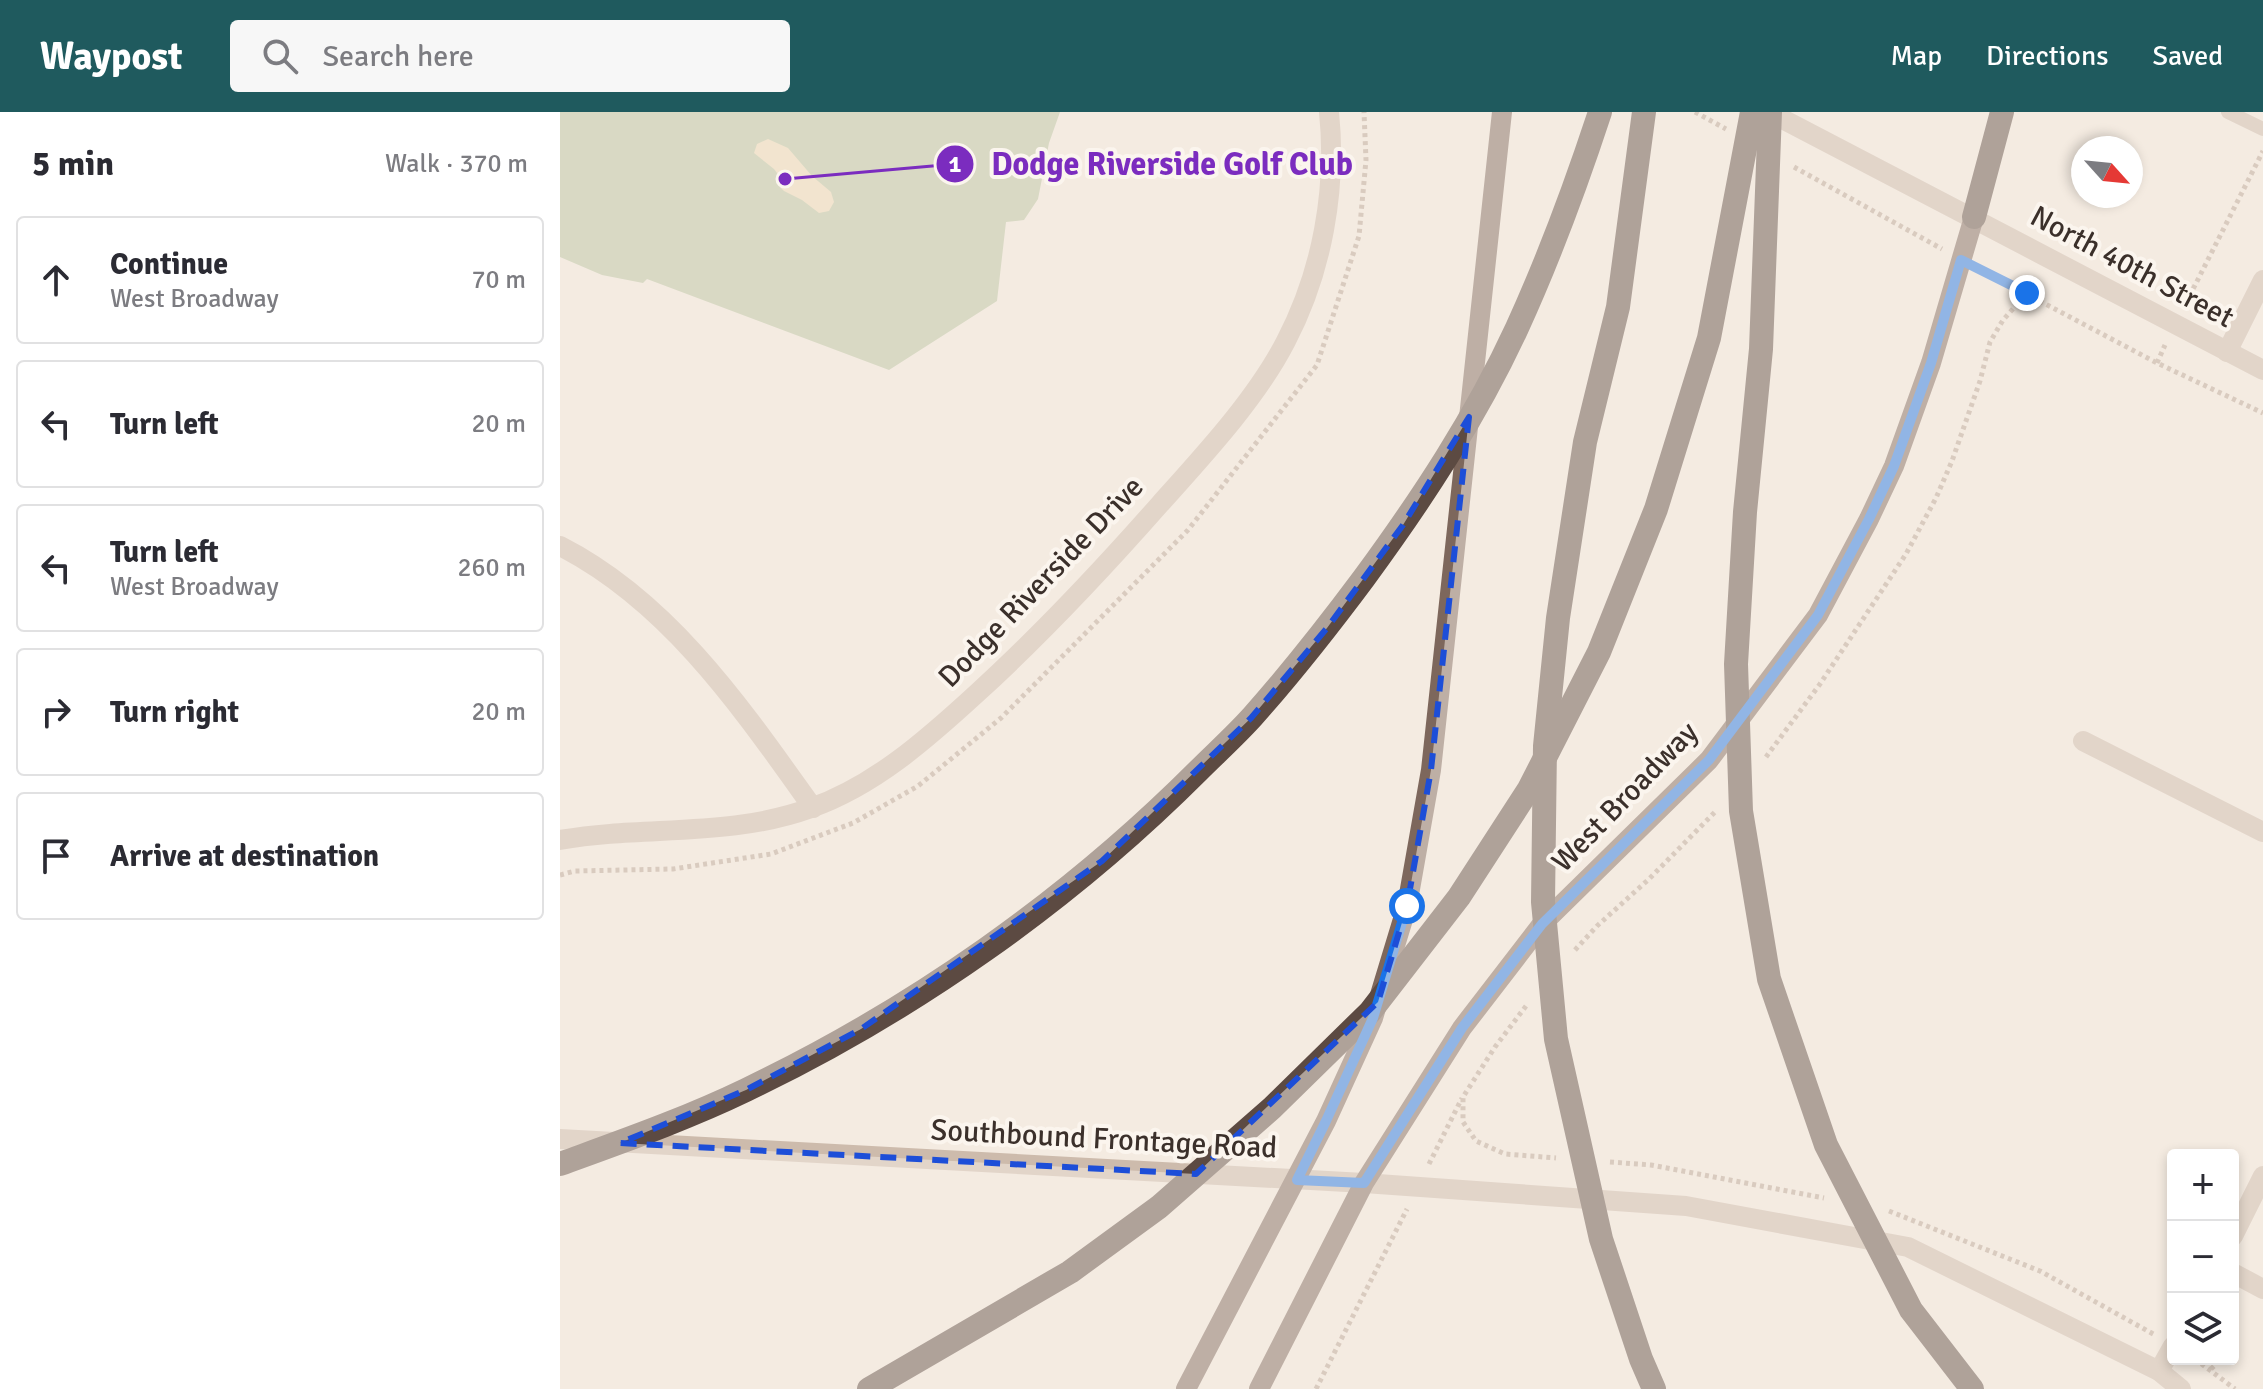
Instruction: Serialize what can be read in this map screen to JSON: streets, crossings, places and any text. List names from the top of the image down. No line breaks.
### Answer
{"streets":{"main road":["West Broadway"],"street":["North 40th Street","Dodge Riverside Drive","Southbound Frontage Road"]},"crossings":[["North 40th Street","West Broadway"],["West Broadway","Southbound Frontage Road"]],"places":["Dodge Riverside Golf Club"],"north":"bottom right","page":{"header":"Waypost","search":"Search here","nav":["Map","Directions","Saved"],"heading":["5 min","Walk · 370 m"],"list":[["Continue","West Broadway","70 m"],["Turn left","20 m"],["Turn left","West Broadway","260 m"],["Turn right","20 m"],"Arrive at destination"],"map_buttons":["+","−"]}}
